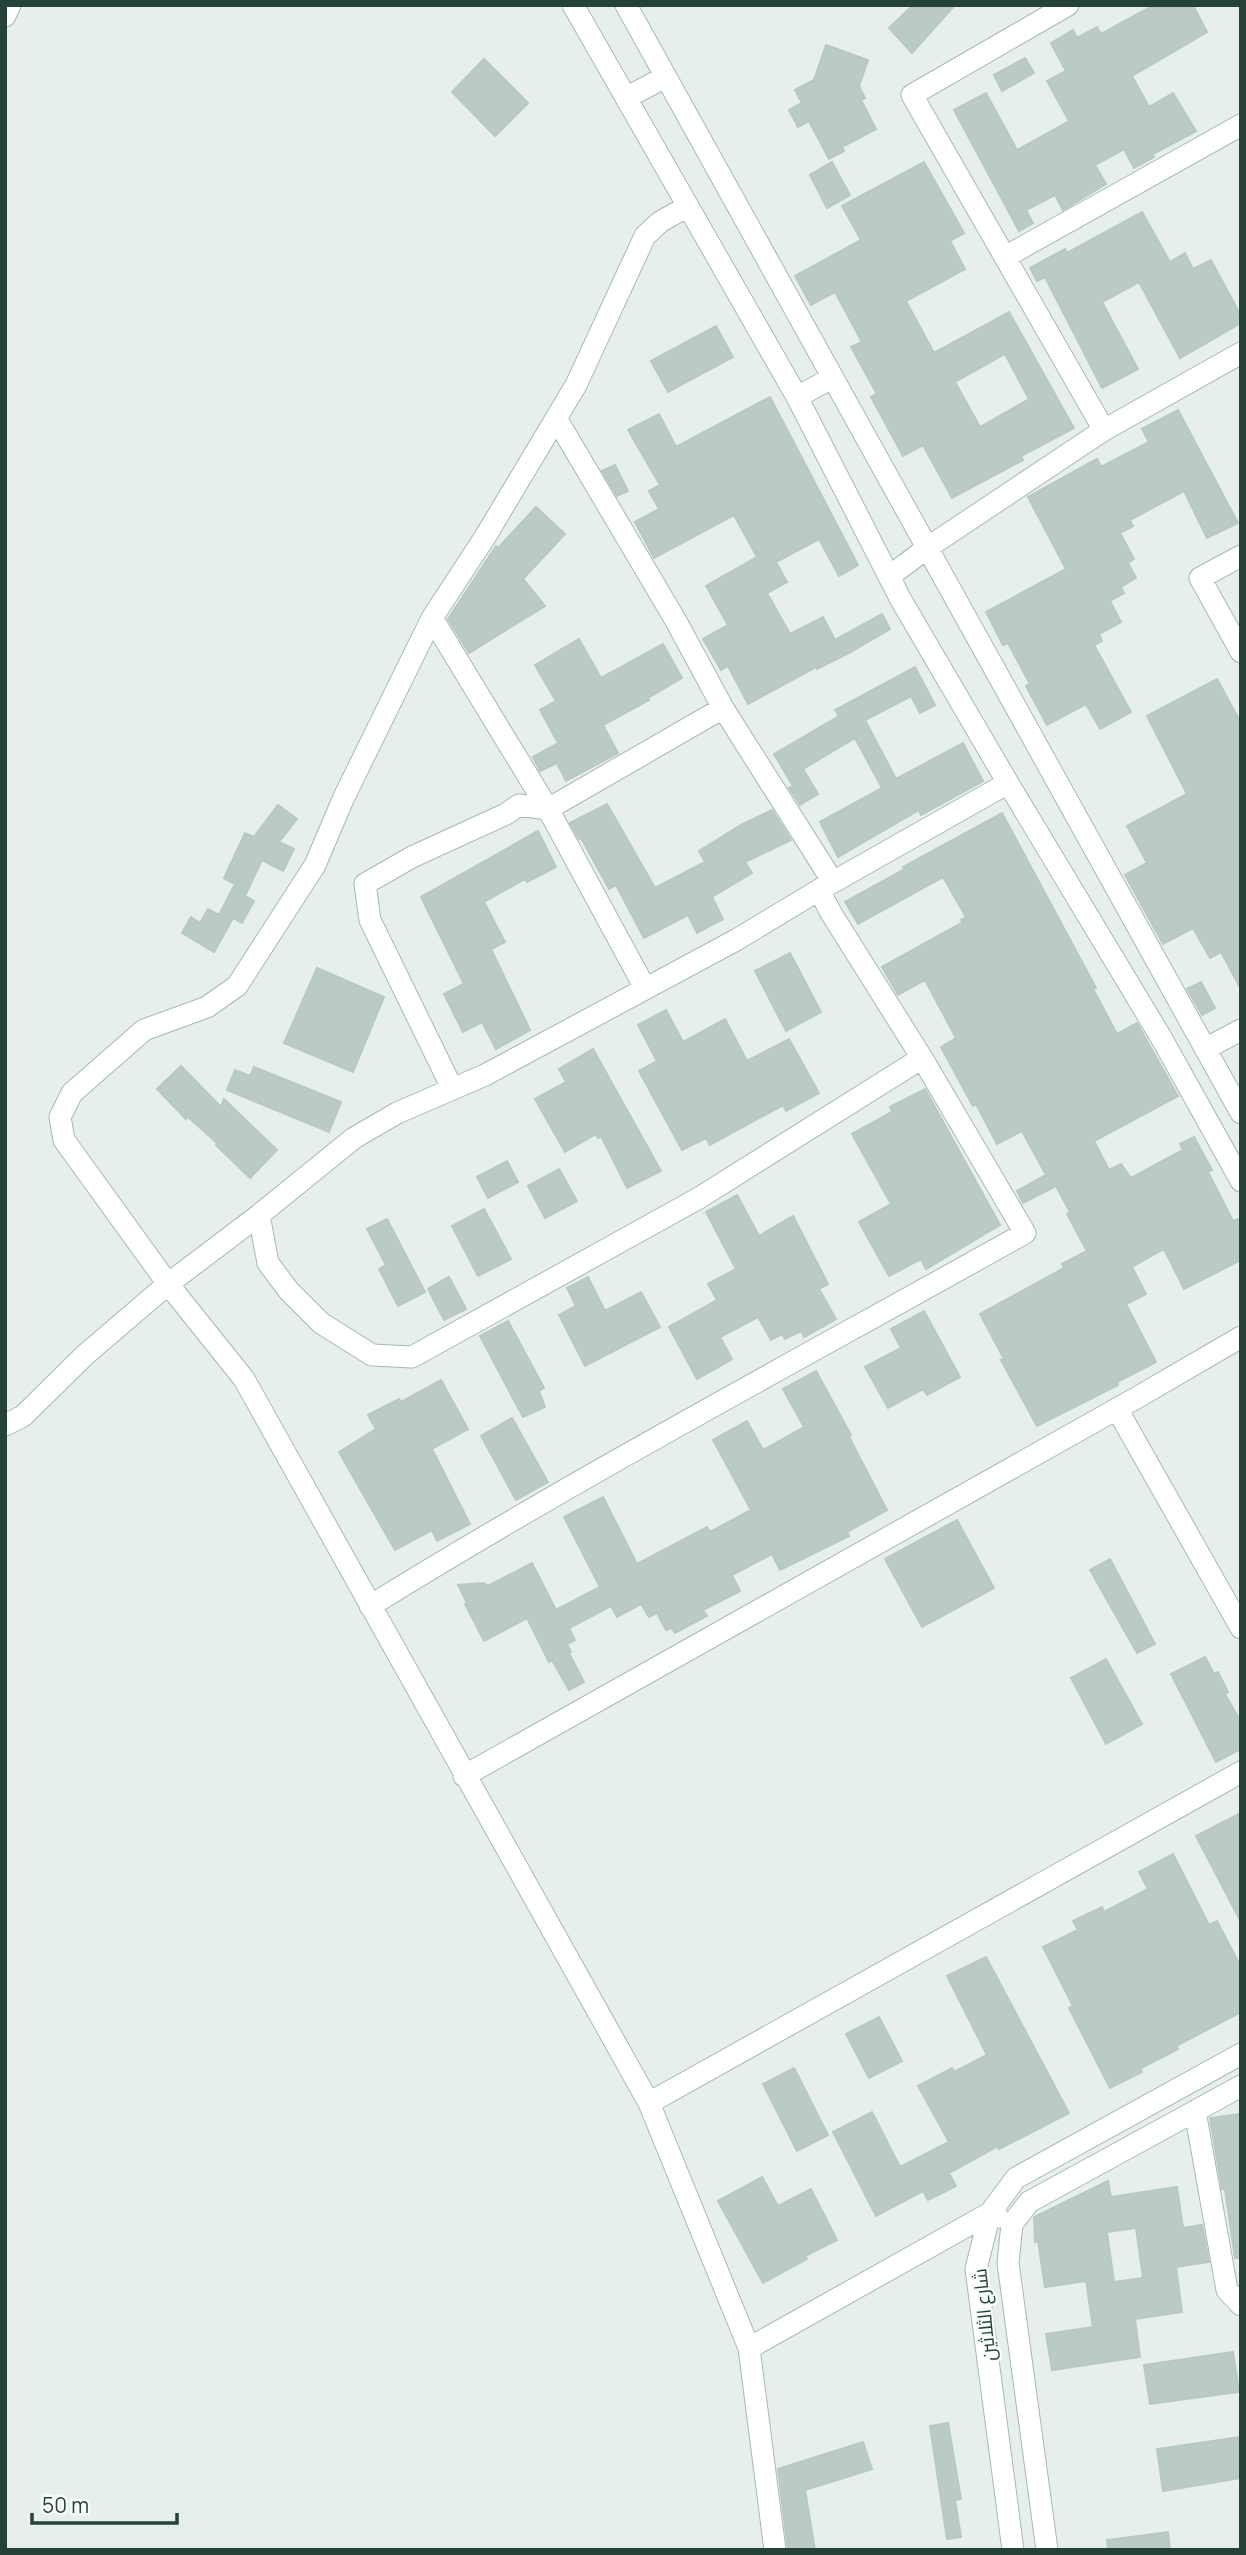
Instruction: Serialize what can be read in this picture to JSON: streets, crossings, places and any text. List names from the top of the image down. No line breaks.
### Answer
{"streets":{"street":["شارع الثلاثين"]},"scale_bar":"50 m"}
